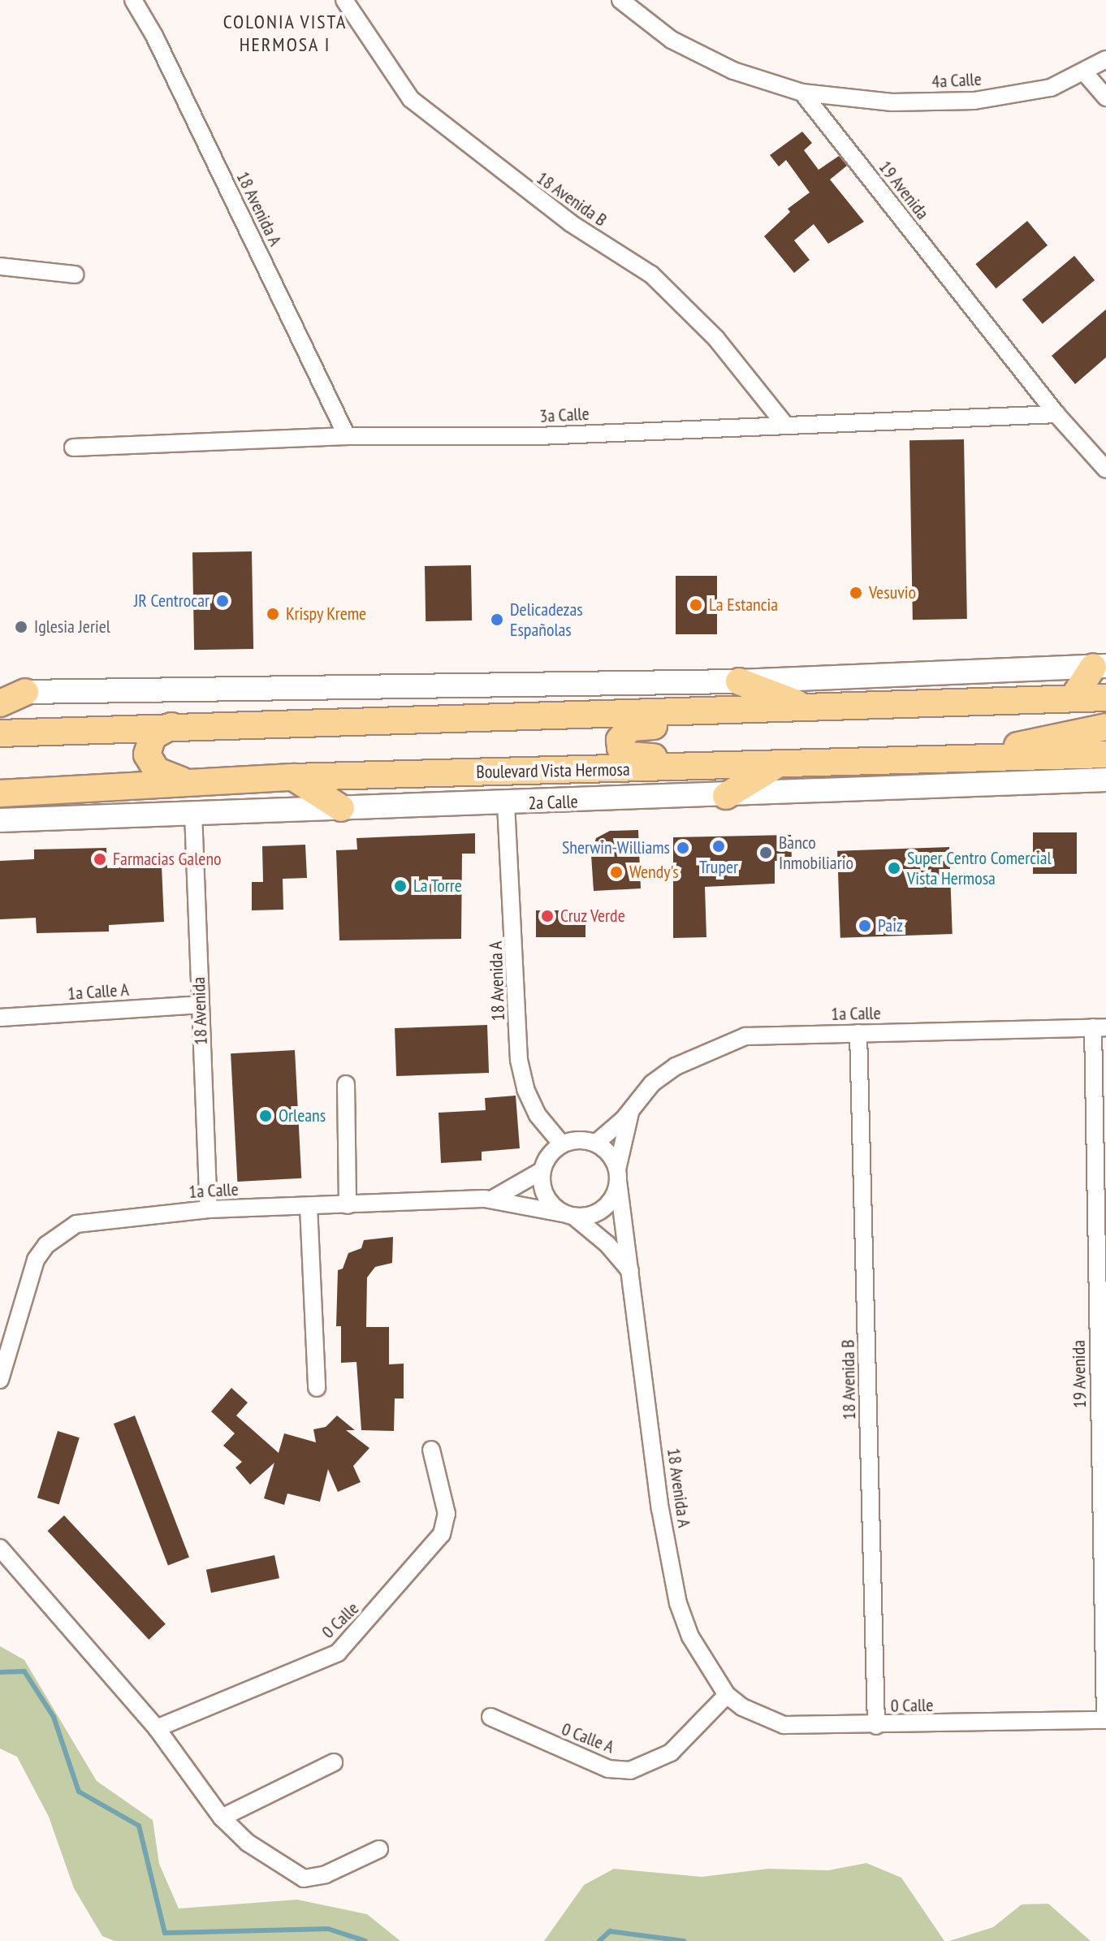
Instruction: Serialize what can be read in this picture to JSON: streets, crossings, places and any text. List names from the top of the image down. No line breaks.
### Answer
{"streets":{"main road":["Boulevard Vista Hermosa"],"street":["4a Calle","19 Avenida","18 Avenida B","18 Avenida A","3a Calle","2a Calle","1a Calle A","18 Avenida","1a Calle","0 Calle","0 Calle A"]},"crossings":[["4a Calle","19 Avenida"],["19 Avenida","3a Calle"],["19 Avenida","1a Calle"],["19 Avenida","0 Calle"],["18 Avenida B","3a Calle"],["18 Avenida B","1a Calle"],["18 Avenida B","0 Calle"],["18 Avenida A","3a Calle"],["18 Avenida A","2a Calle"],["18 Avenida A","1a Calle"],["18 Avenida A","0 Calle"],["18 Avenida A","0 Calle A"],["2a Calle","18 Avenida"],["1a Calle A","18 Avenida"],["18 Avenida","1a Calle"],["0 Calle","0 Calle A"]],"districts":["COLONIA VISTA HERMOSA I"],"places":["Vesuvio","JR Centrocar","La Estancia","Krispy Kreme","Delicadezas Españolas","Iglesia Jeriel","Truper","Sherwin-Williams","Banco Inmobiliario","Farmacias Galeno","Super Centro Comercial Vista Hermosa","Wendy's","La Torre","Cruz Verde","Paiz","Orleans"]}
